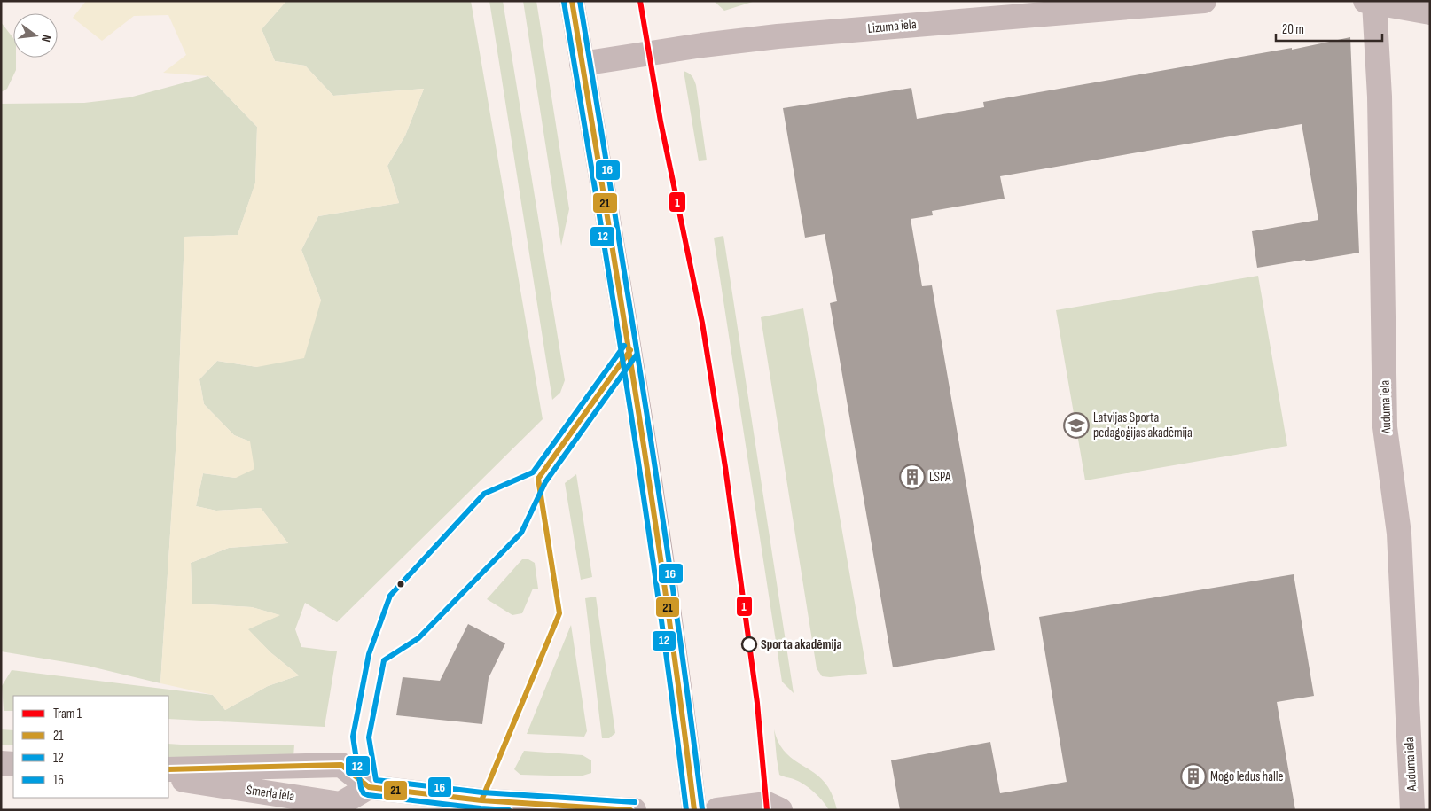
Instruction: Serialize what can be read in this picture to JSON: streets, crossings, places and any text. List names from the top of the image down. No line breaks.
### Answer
{"streets":{"street":["Lizuma iela","Auduma iela","Šmerļa iela"]},"places":{"school or university":["Latvijas Sporta pedagoģijas akadēmija"],"building":["LSPA","Mogo ledus halle"],"other":["Sporta akadēmija"]},"lines":["tram line 1","transit line 21","transit line 16","transit line 12"],"legend":["Tram 1","21","12","16"],"scale_bar":"20 m","north":"right"}
